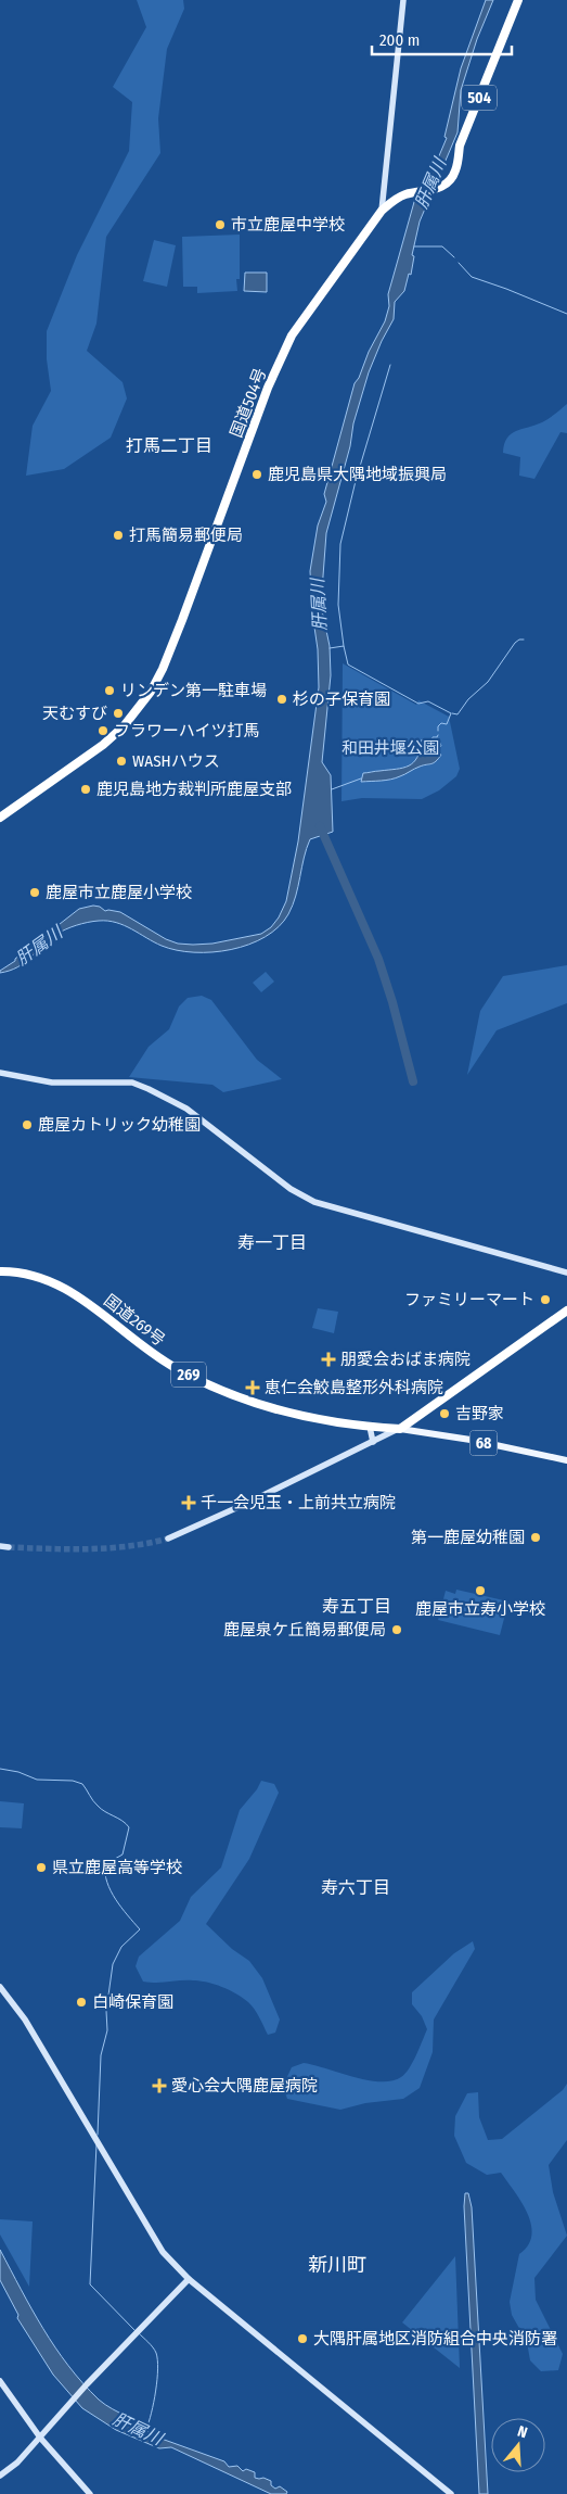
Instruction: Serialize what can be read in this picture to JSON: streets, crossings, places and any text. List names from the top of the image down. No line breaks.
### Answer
{"streets":{"highway":["504","国道504号","国道269号","269"],"main road":["68"]},"crossings":[["国道269号","68"]],"districts":["打馬二丁目","寿一丁目","寿五丁目","寿六丁目","新川町"],"water":["肝属川"],"parks":["和田井堰公園"],"places":{"other":["市立鹿屋中学校","鹿児島県大隅地域振興局","打馬簡易郵便局","リンデン第一駐車場","杉の子保育園","天むすび","フラワーハイツ打馬","WASHハウス","鹿児島地方裁判所鹿屋支部","鹿屋市立鹿屋小学校","鹿屋カトリック幼稚園","ファミリーマート","吉野家","第一鹿屋幼稚園","鹿屋市立寿小学校","鹿屋泉ケ丘簡易郵便局","県立鹿屋高等学校","白崎保育園","大隅肝属地区消防組合中央消防署"],"health":["朋愛会おばま病院","恵仁会鮫島整形外科病院","千一会児玉・上前共立病院","愛心会大隅鹿屋病院"]},"scale_bar":"200 m","north":"top"}
